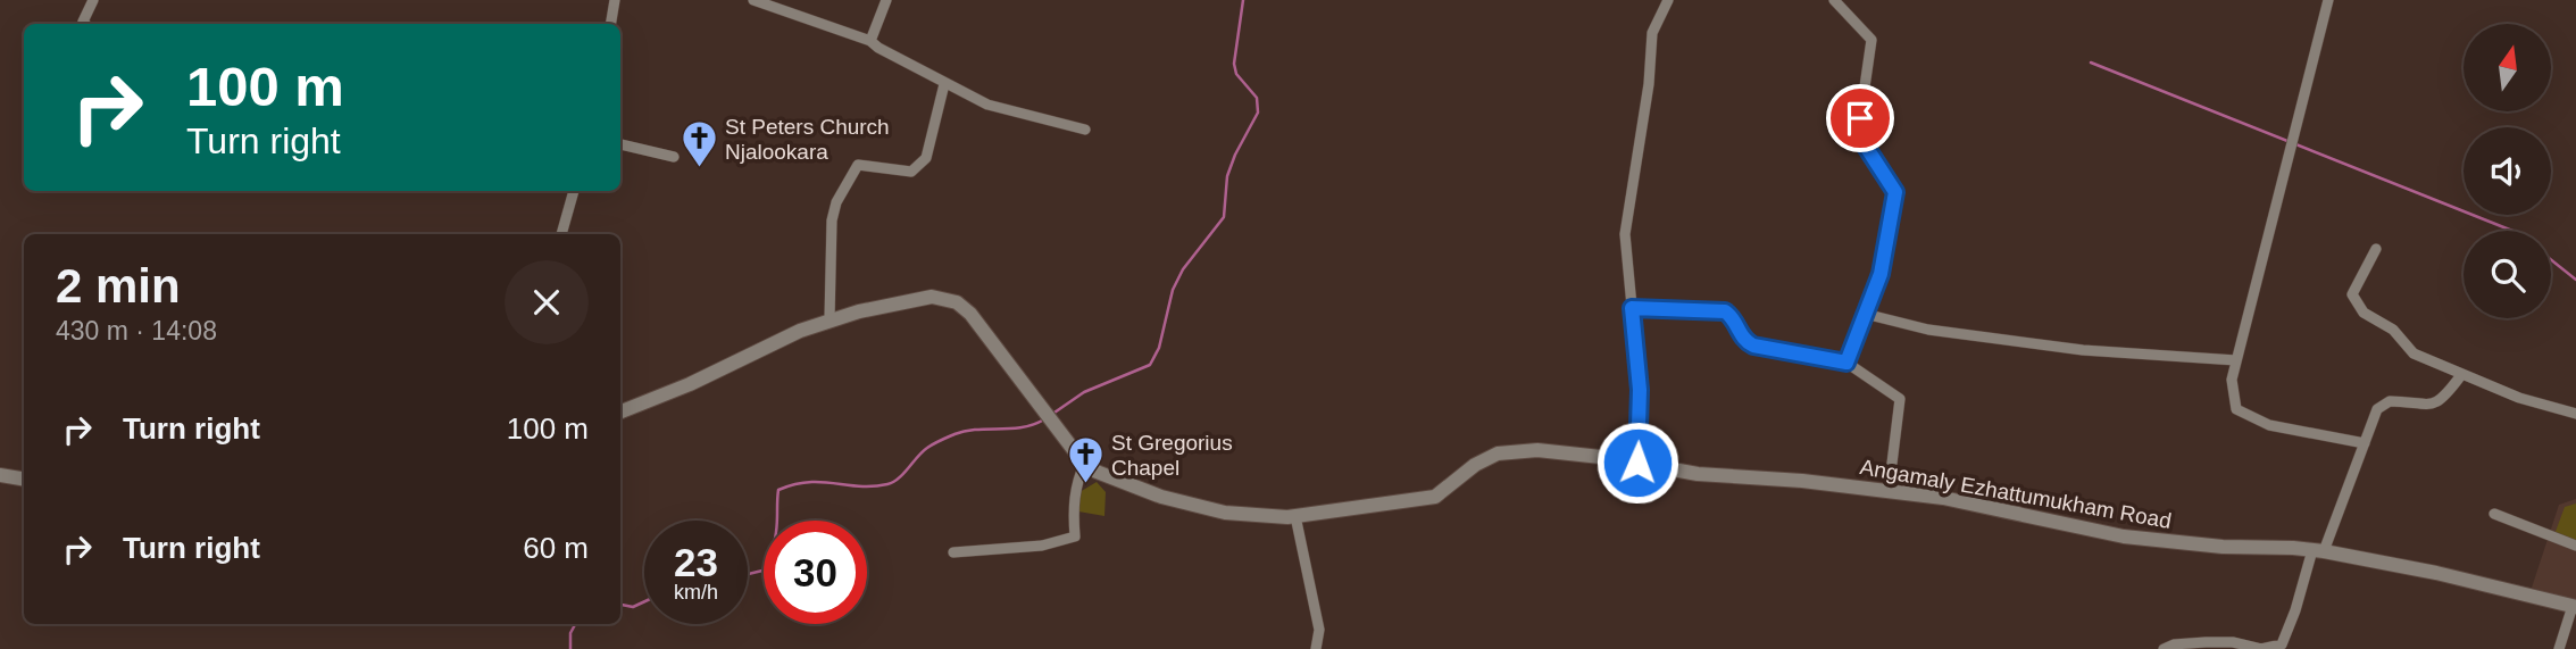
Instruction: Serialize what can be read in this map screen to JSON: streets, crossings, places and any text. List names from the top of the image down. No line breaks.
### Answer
{"streets":{"street":["Angamaly Ezhattumukham Road"]},"places":{"church":["St Peters Church Njalookara","St Gregorius Chapel"]},"north":"top","page":{"turn":["100 m","Turn right"],"heading":["2 min","430 m · 14:08"],"list":[{"name":"Turn right","value":"100 m"},{"name":"Turn right","value":"60 m"}],"speed":"23 km/h","limit":"30"}}
